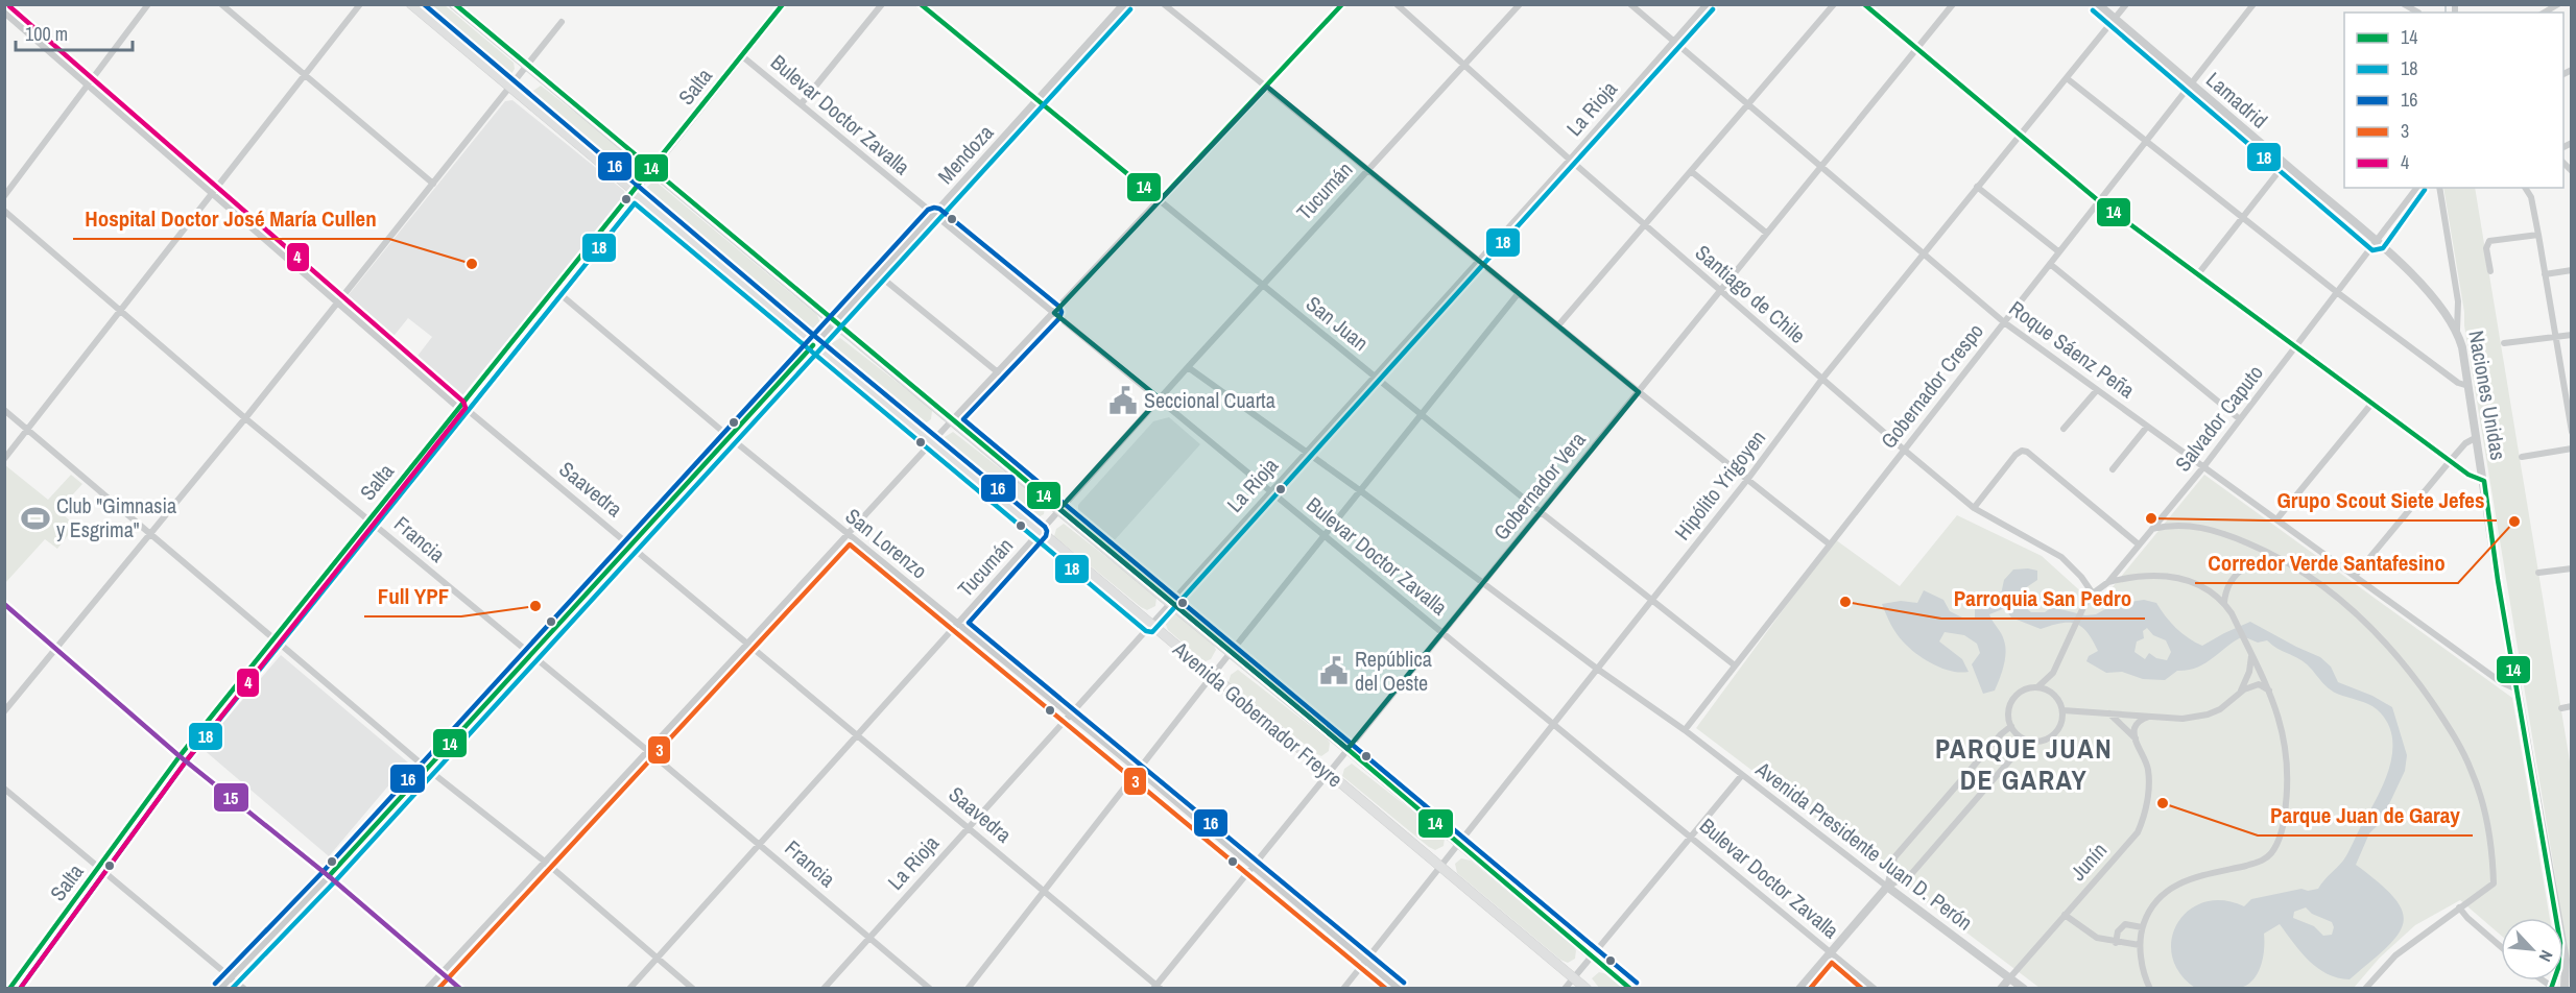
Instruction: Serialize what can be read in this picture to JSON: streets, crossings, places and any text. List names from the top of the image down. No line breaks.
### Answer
{"streets":{"main road":["Avenida Gobernador Freyre"],"street":["Salta","Lamadrid","La Rioja","Bulevar Doctor Zavalla","Mendoza","Tucumán","Santiago de Chile","San Juan","Roque Sáenz Peña","Gobernador Crespo","Naciones Unidas","Salvador Caputo","Hipólito Yrigoyen","Gobernador Vera","Saavedra","Francia","San Lorenzo","Avenida Presidente Juan D. Perón","Junín"]},"crossings":[["Salta","Bulevar Doctor Zavalla"],["Salta","Saavedra"],["Salta","Francia"],["Salta","San Lorenzo"],["Salta","Avenida Gobernador Freyre"],["Lamadrid","Gobernador Crespo"],["Lamadrid","Naciones Unidas"],["Lamadrid","Salvador Caputo"],["Lamadrid","Hipólito Yrigoyen"],["La Rioja","Bulevar Doctor Zavalla"],["La Rioja","Santiago de Chile"],["La Rioja","San Juan"],["La Rioja","Roque Sáenz Peña"],["La Rioja","Saavedra"],["La Rioja","Francia"],["La Rioja","San Lorenzo"],["La Rioja","Avenida Gobernador Freyre"],["La Rioja","Avenida Presidente Juan D. Perón"],["Bulevar Doctor Zavalla","Mendoza"],["Bulevar Doctor Zavalla","Tucumán"],["Bulevar Doctor Zavalla","Hipólito Yrigoyen"],["Bulevar Doctor Zavalla","Gobernador Vera"],["Mendoza","San Juan"],["Mendoza","Saavedra"],["Mendoza","Francia"],["Mendoza","San Lorenzo"],["Mendoza","Avenida Gobernador Freyre"],["Tucumán","Santiago de Chile"],["Tucumán","San Juan"],["Tucumán","Saavedra"],["Tucumán","Francia"],["Tucumán","San Lorenzo"],["Tucumán","Avenida Gobernador Freyre"],["Tucumán","Avenida Presidente Juan D. Perón"],["Santiago de Chile","Gobernador Crespo"],["Santiago de Chile","Salvador Caputo"],["Santiago de Chile","Hipólito Yrigoyen"],["Santiago de Chile","Gobernador Vera"],["Santiago de Chile","Junín"],["San Juan","Gobernador Crespo"],["San Juan","Hipólito Yrigoyen"],["San Juan","Gobernador Vera"],["Roque Sáenz Peña","Gobernador Crespo"],["Roque Sáenz Peña","Naciones Unidas"],["Roque Sáenz Peña","Salvador Caputo"],["Roque Sáenz Peña","Hipólito Yrigoyen"],["Roque Sáenz Peña","Gobernador Vera"],["Gobernador Crespo","Avenida Presidente Juan D. Perón"],["Salvador Caputo","Junín"],["Hipólito Yrigoyen","San Lorenzo"],["Hipólito Yrigoyen","Avenida Gobernador Freyre"],["Hipólito Yrigoyen","Avenida Presidente Juan D. Perón"],["Gobernador Vera","Saavedra"],["Gobernador Vera","San Lorenzo"],["Gobernador Vera","Avenida Gobernador Freyre"],["Gobernador Vera","Avenida Presidente Juan D. Perón"],["Avenida Presidente Juan D. Perón","Junín"]],"districts":["PARQUE JUAN DE GARAY"],"places":{"other":["Hospital Doctor José María Cullen","Grupo Scout Siete Jefes","Corredor Verde Santafesino","Parroquia San Pedro","Full YPF","Parque Juan de Garay"],"public building":["Seccional Cuarta","República del Oeste"],"sports":["Club \"Gimnasia y Esgrima\""]},"lines":["transit line 14","transit line 16","transit line 4","transit line 18","transit line 3","transit line 15"],"legend":["14","18","16","3","4"],"scale_bar":"100 m","north":"bottom right"}
